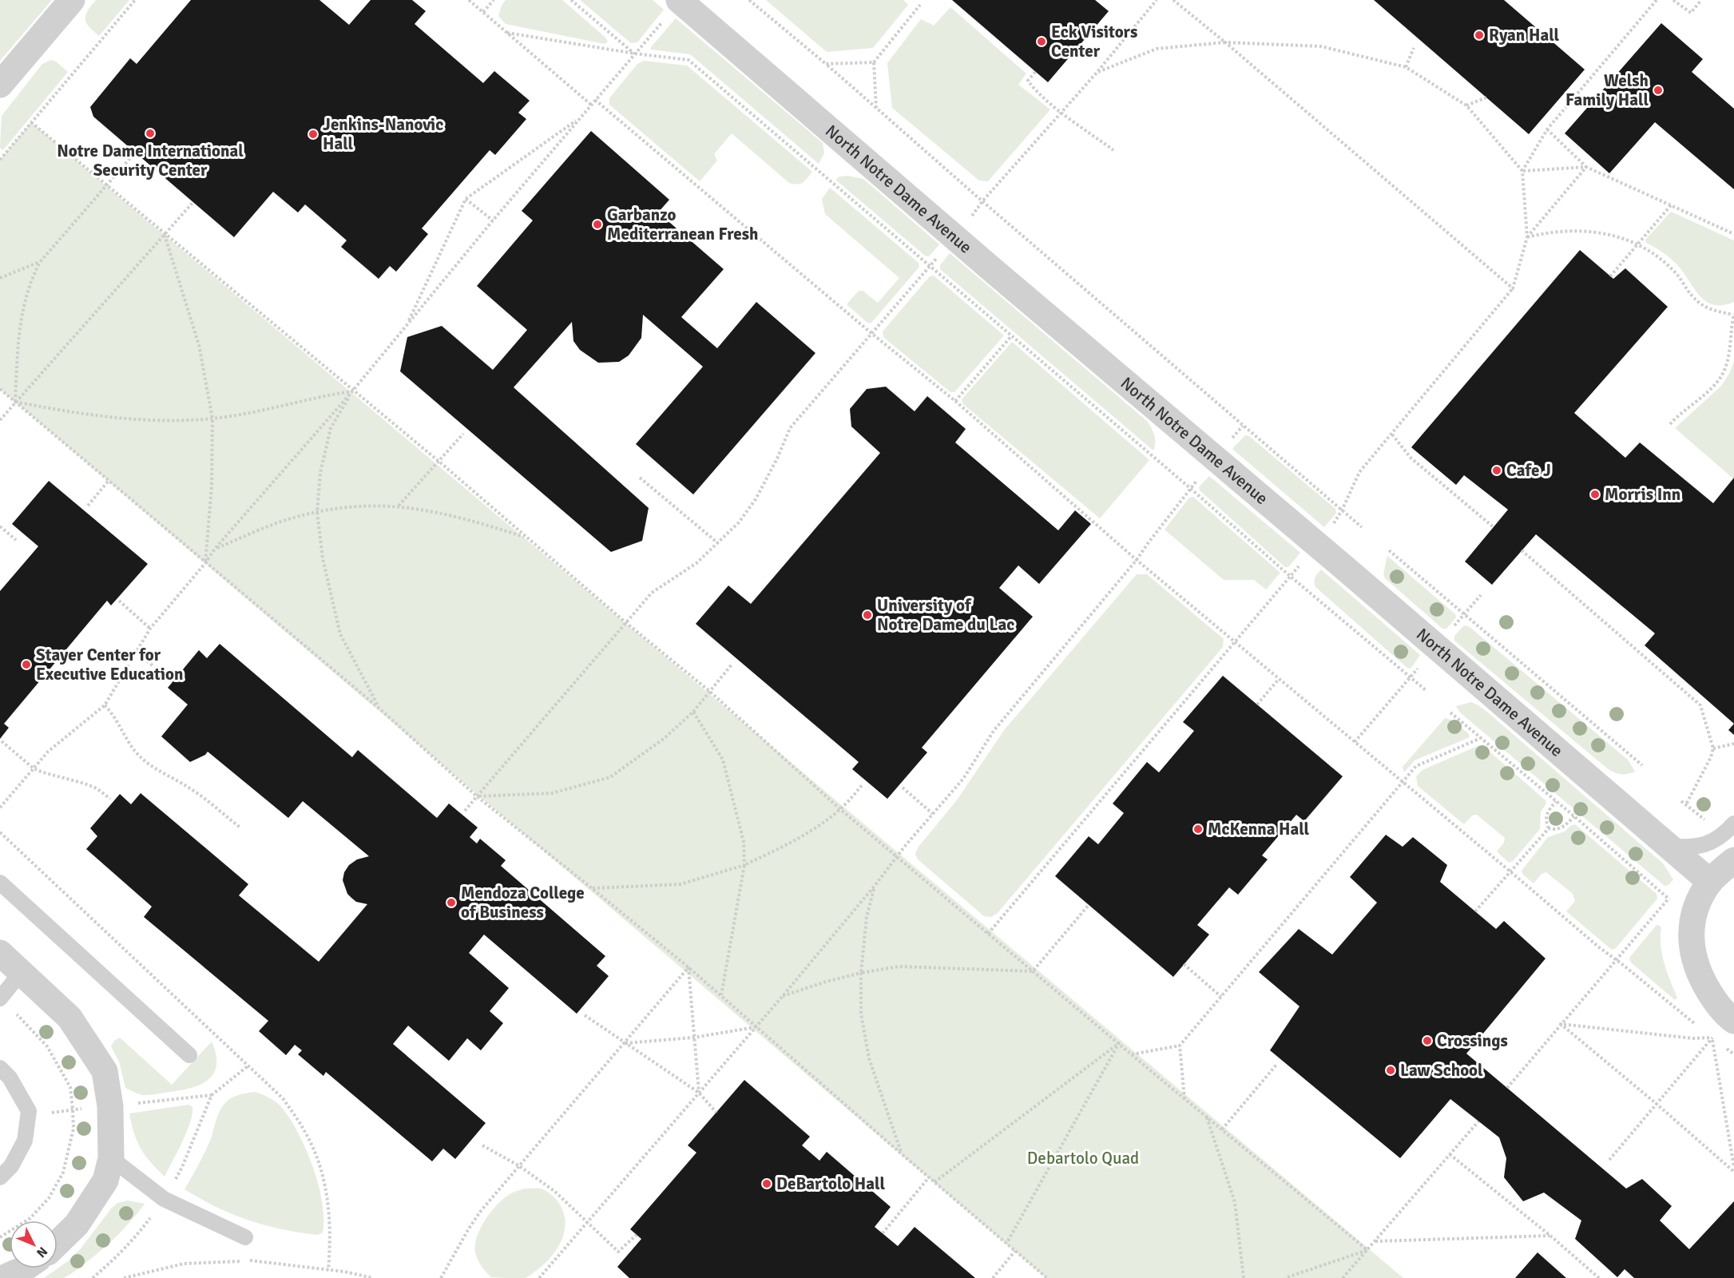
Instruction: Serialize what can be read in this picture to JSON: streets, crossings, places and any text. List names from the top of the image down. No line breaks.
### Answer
{"streets":{"street":["North Notre Dame Avenue"]},"parks":["Debartolo Quad"],"places":["Ryan Hall","Eck Visitors Center","Welsh Family Hall","Notre Dame International Security Center","Jenkins-Nanovic Hall","Garbanzo Mediterranean Fresh","Cafe J","Morris Inn","University of Notre Dame du Lac","Stayer Center for Executive Education","McKenna Hall","Mendoza College of Business","Crossings","Law School","DeBartolo Hall"],"north":"bottom right"}
